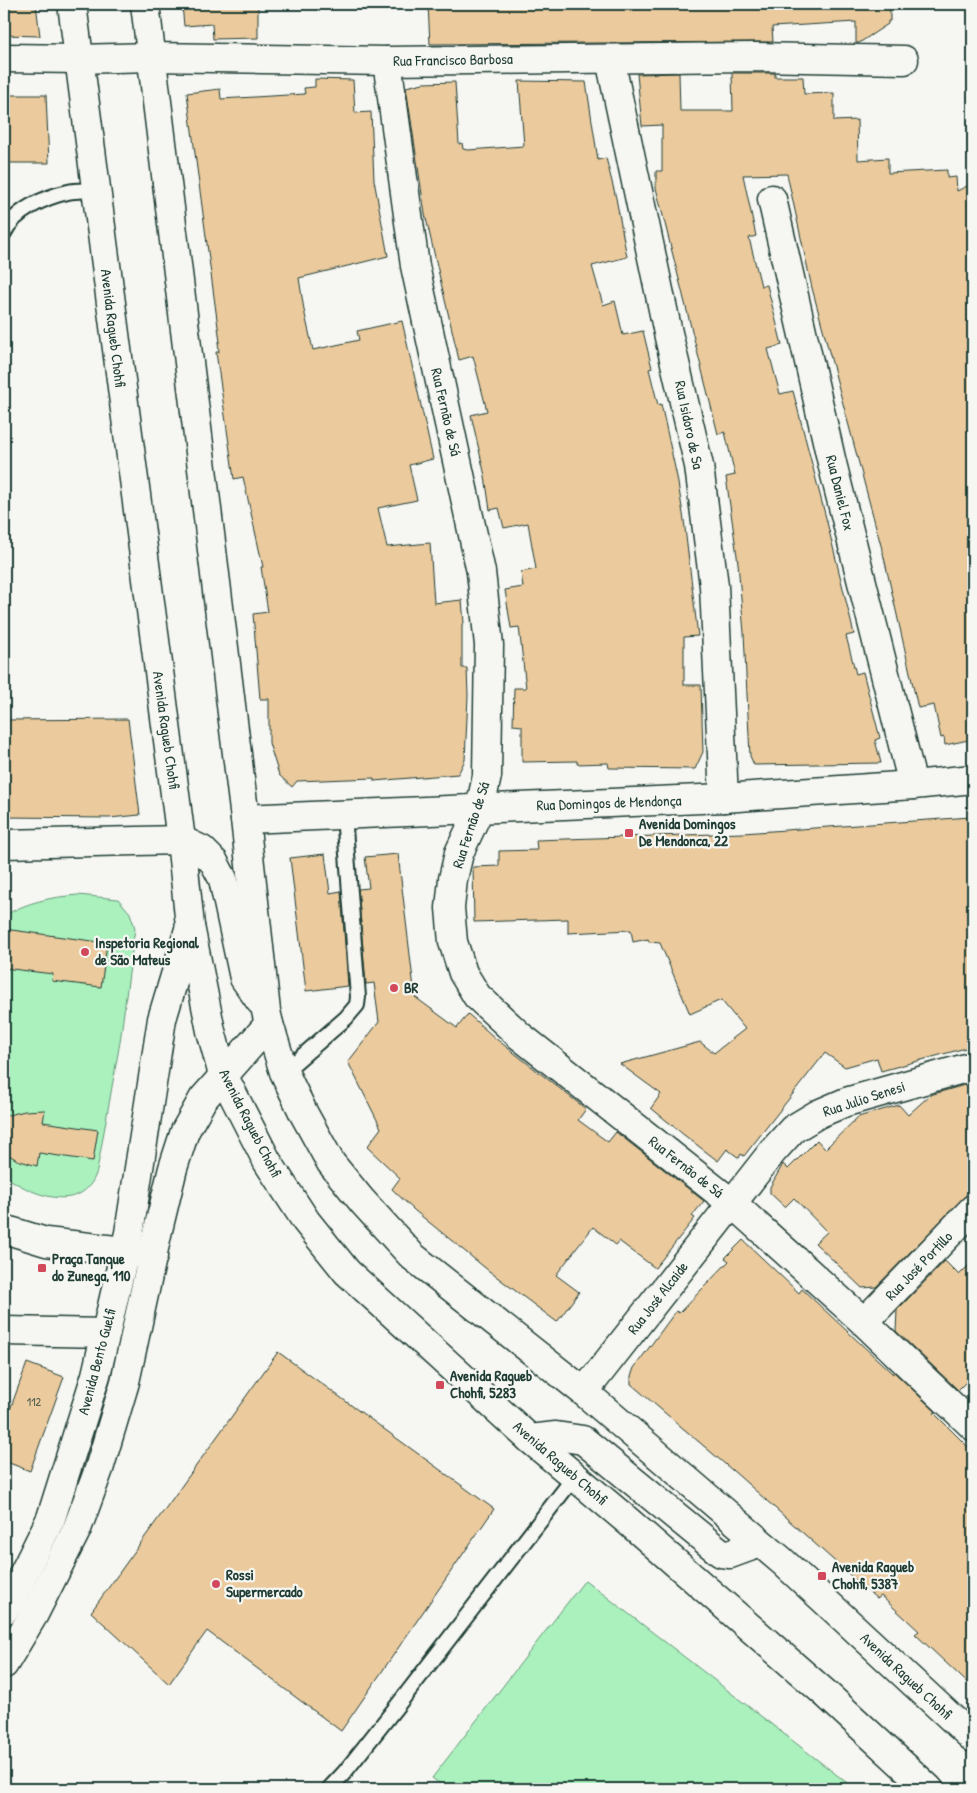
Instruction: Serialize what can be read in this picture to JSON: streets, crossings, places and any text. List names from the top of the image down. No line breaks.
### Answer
{"streets":{"main road":["Rua Francisco Barbosa","Avenida Ragueb Chohfi","Rua Fernão de Sá","Rua Isidoro de Sa","Rua Daniel Fox","Rua Domingos de Mendonça","Rua Julio Senesi","Rua José Portillo","Rua José Alcaide","Avenida Bento Guelfi"]},"crossings":[["Rua Francisco Barbosa","Avenida Ragueb Chohfi"],["Rua Francisco Barbosa","Rua Fernão de Sá"],["Rua Francisco Barbosa","Rua Isidoro de Sa"],["Avenida Ragueb Chohfi","Rua Domingos de Mendonça"],["Avenida Ragueb Chohfi","Rua José Alcaide"],["Avenida Ragueb Chohfi","Avenida Bento Guelfi"],["Rua Fernão de Sá","Rua Domingos de Mendonça"],["Rua Fernão de Sá","Rua Julio Senesi"],["Rua Fernão de Sá","Rua José Portillo"],["Rua Fernão de Sá","Rua José Alcaide"],["Rua Isidoro de Sa","Rua Domingos de Mendonça"],["Rua Daniel Fox","Rua Domingos de Mendonça"],["Rua Julio Senesi","Rua José Alcaide"]],"places":{"transit":["Avenida Domingos De Mendonca, 22","Praça Tanque do Zunega, 110","Avenida Ragueb Chohfi, 5283","Avenida Ragueb Chohfi, 5387"],"other":["Inspetoria Regional de São Mateus","BR","Rossi Supermercado"]},"house_numbers":["112"]}
